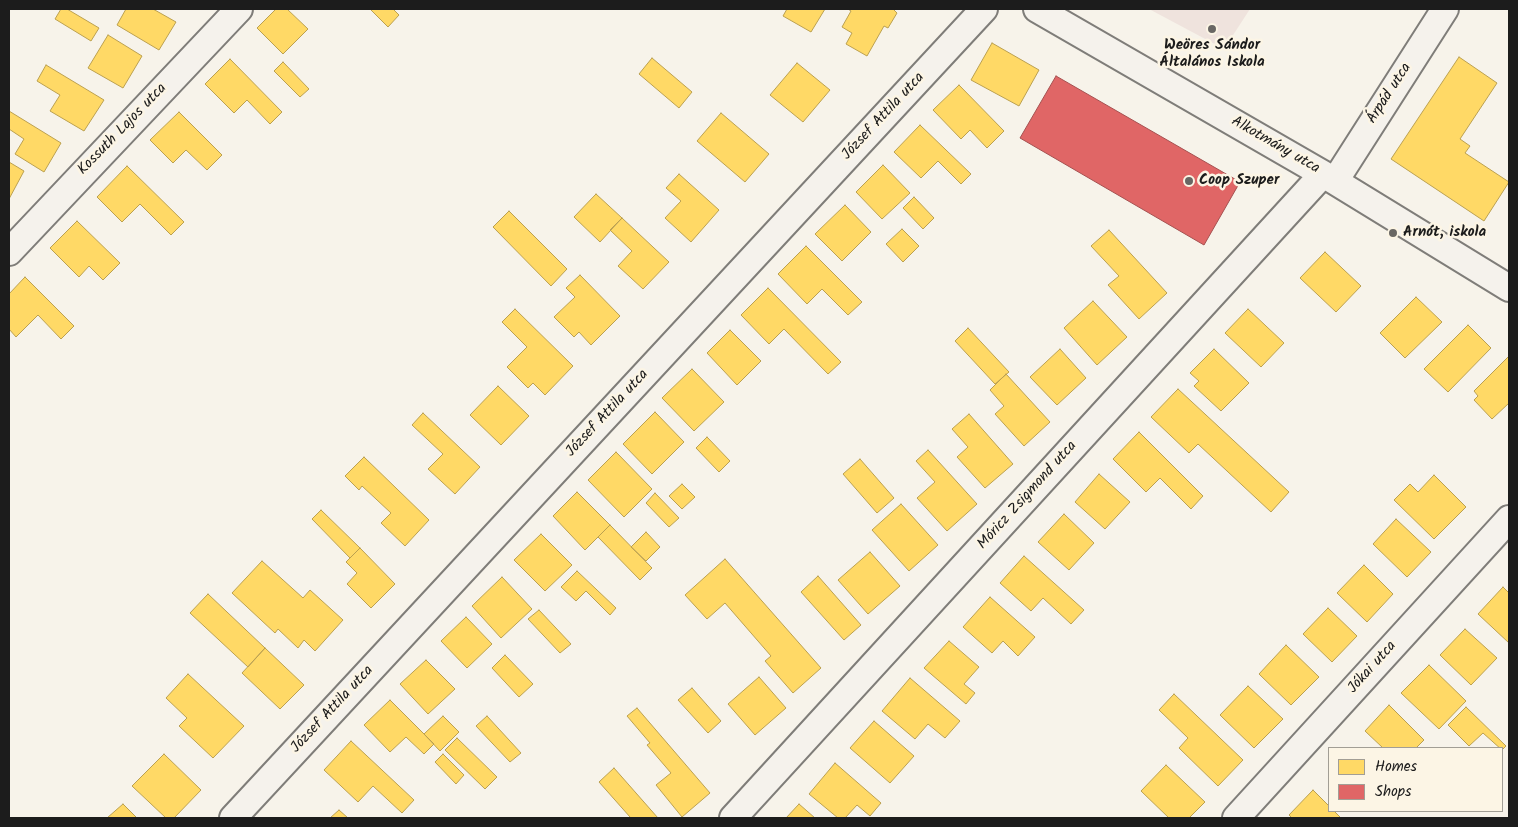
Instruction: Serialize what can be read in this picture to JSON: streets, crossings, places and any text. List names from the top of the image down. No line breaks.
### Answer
{"streets":{"street":["Árpád utca","József Attila utca","Kossuth Lajos utca","Alkotmány utca","Móricz Zsigmond utca","Jókai utca"]},"crossings":[["Árpád utca","Alkotmány utca"],["Árpád utca","Móricz Zsigmond utca"],["Alkotmány utca","Móricz Zsigmond utca"]],"places":["Weöres Sándor Általános Iskola","Coop Szuper","Arnót, iskola"],"legend":["Homes","Shops"]}
